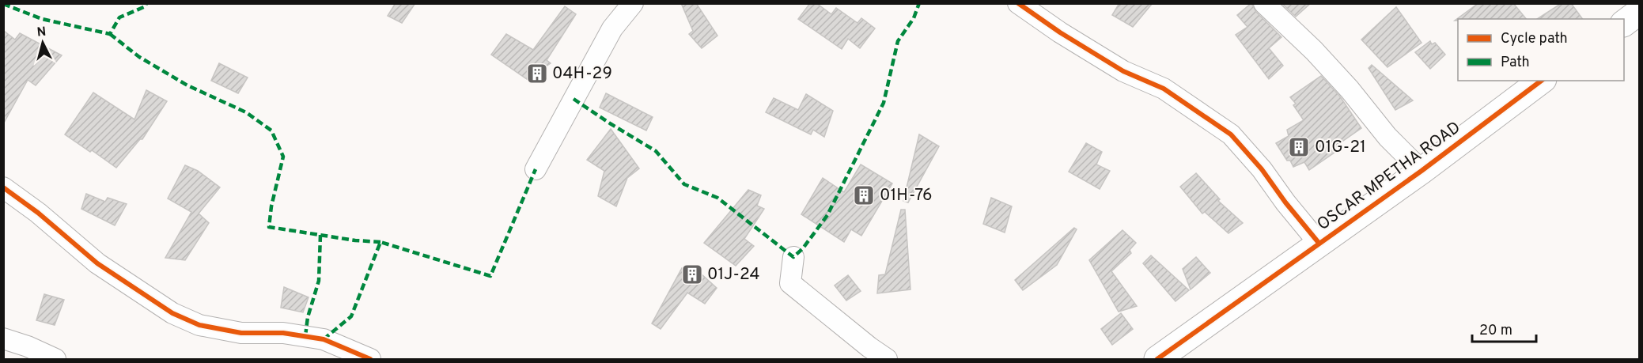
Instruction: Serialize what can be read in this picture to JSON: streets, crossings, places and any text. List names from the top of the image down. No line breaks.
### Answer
{"streets":{"street":["OSCAR MPETHA ROAD"]},"places":{"building":["04H-29","01G-21","01H-76","01J-24"]},"legend":["Cycle path","Path"],"scale_bar":"20 m","north":"top"}
